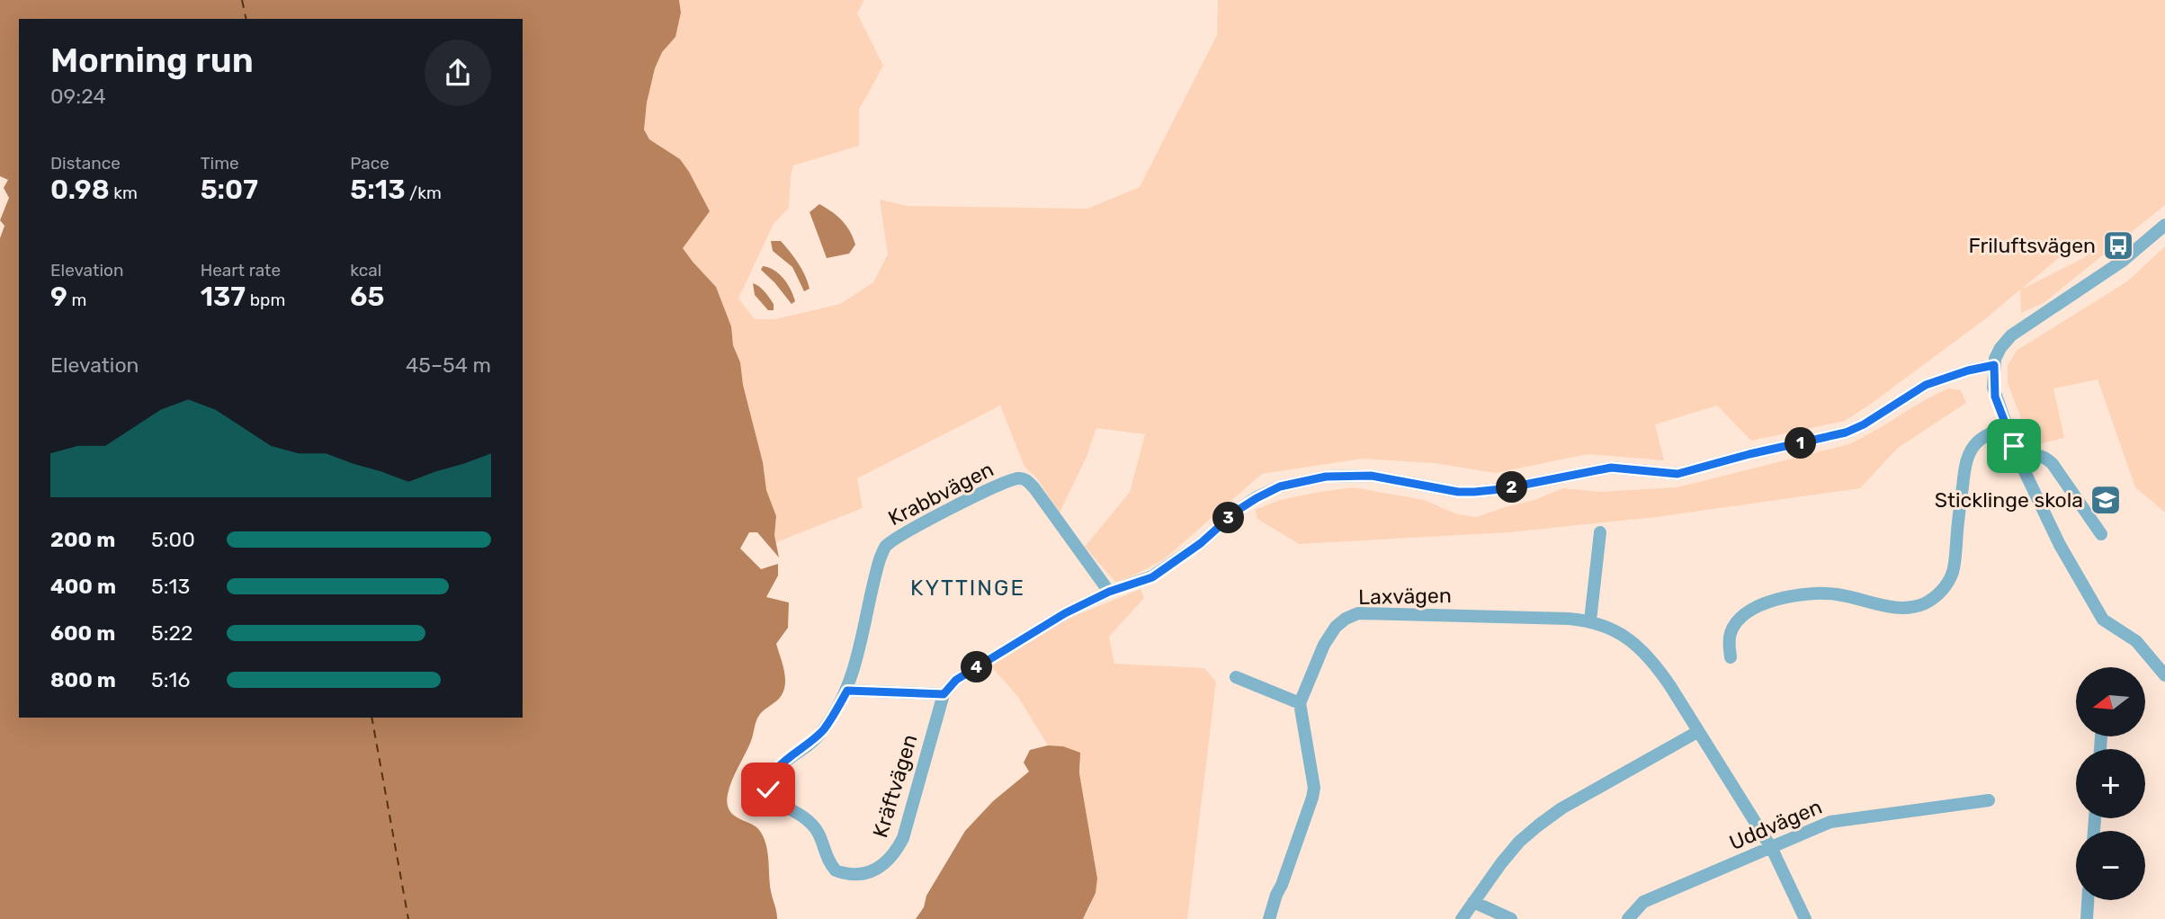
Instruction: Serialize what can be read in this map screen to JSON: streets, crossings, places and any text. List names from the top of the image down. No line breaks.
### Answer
{"streets":{"street":["Krabbvägen","Laxvägen","Kräftvägen","Uddvägen"]},"crossings":[["Krabbvägen","Kräftvägen"],["Laxvägen","Uddvägen"]],"districts":["KYTTINGE"],"places":{"bus stop":["Friluftsvägen"],"school or university":["Sticklinge skola"]},"north":"left","page":{"heading":["Morning run","09:24"],"stats":[["Distance","0.98 km"],["Time","5:07"],["Pace","5:13 /km"],["Elevation","9 m"],["Heart rate","137 bpm"],["kcal","65"]],"chart":["Elevation","45–54 m"],"pins":["1","2","3","4"],"list":[{"name":"200 m","note":"5:00"},{"name":"400 m","note":"5:13"},{"name":"600 m","note":"5:22"},{"name":"800 m","note":"5:16"}],"map_buttons":["+","−"]}}
